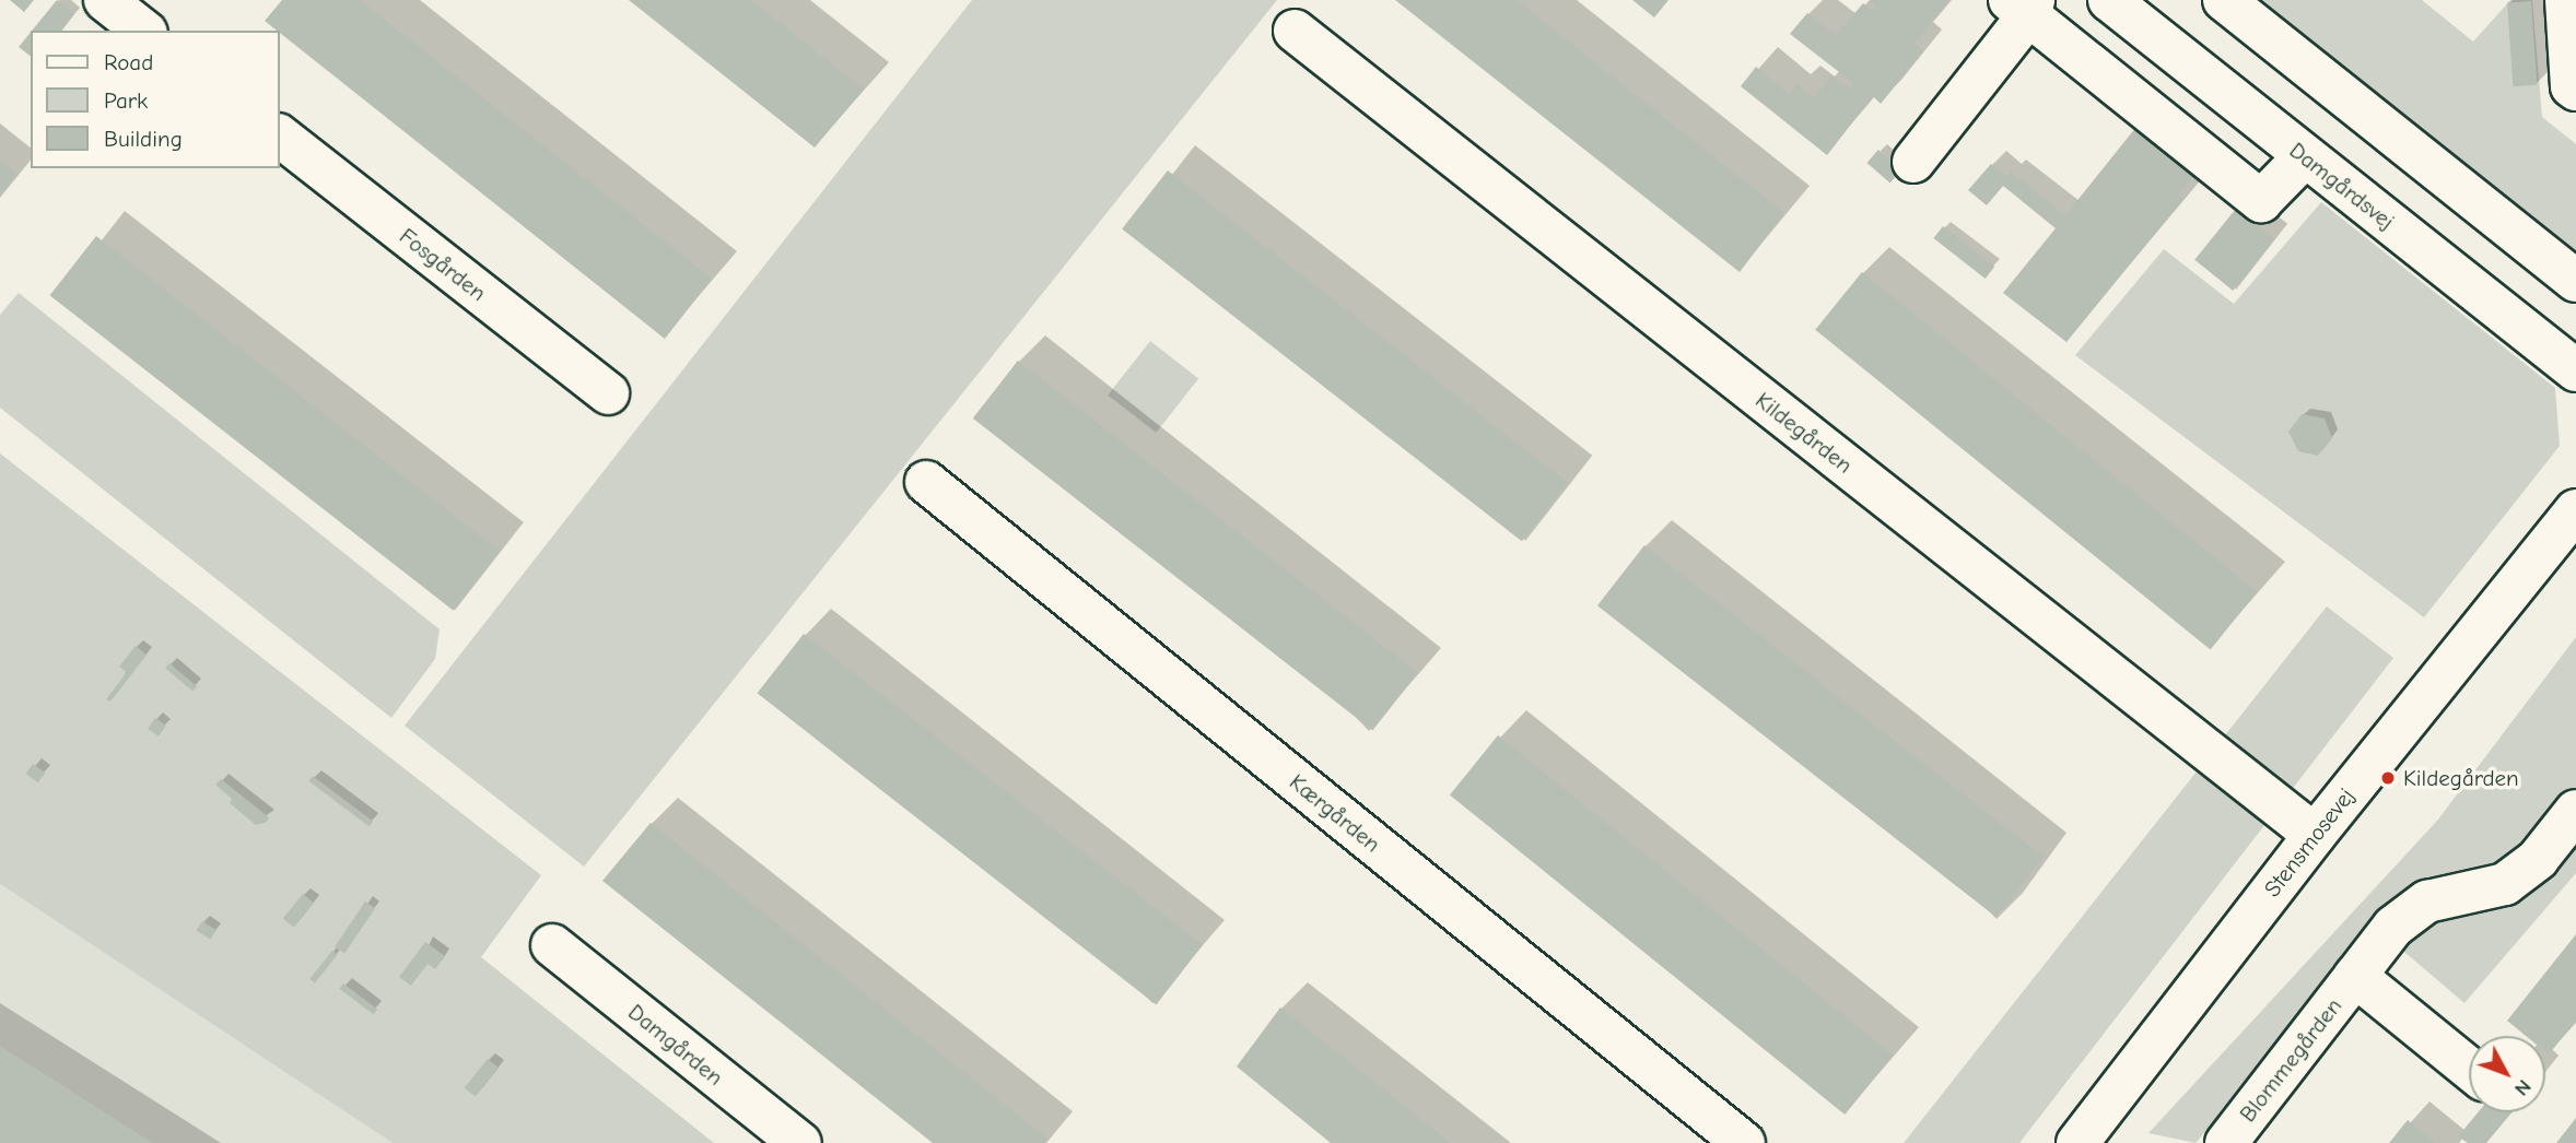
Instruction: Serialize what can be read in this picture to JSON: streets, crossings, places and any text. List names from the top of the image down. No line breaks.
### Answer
{"streets":{"street":["Damgårdsvej","Fosgården","Kildegården","Kærgården","Stensmosevej","Damgården","Blommegården"]},"crossings":[["Kildegården","Stensmosevej"]],"places":["Kildegården"],"legend":["Road","Park","Building"],"north":"bottom right"}
